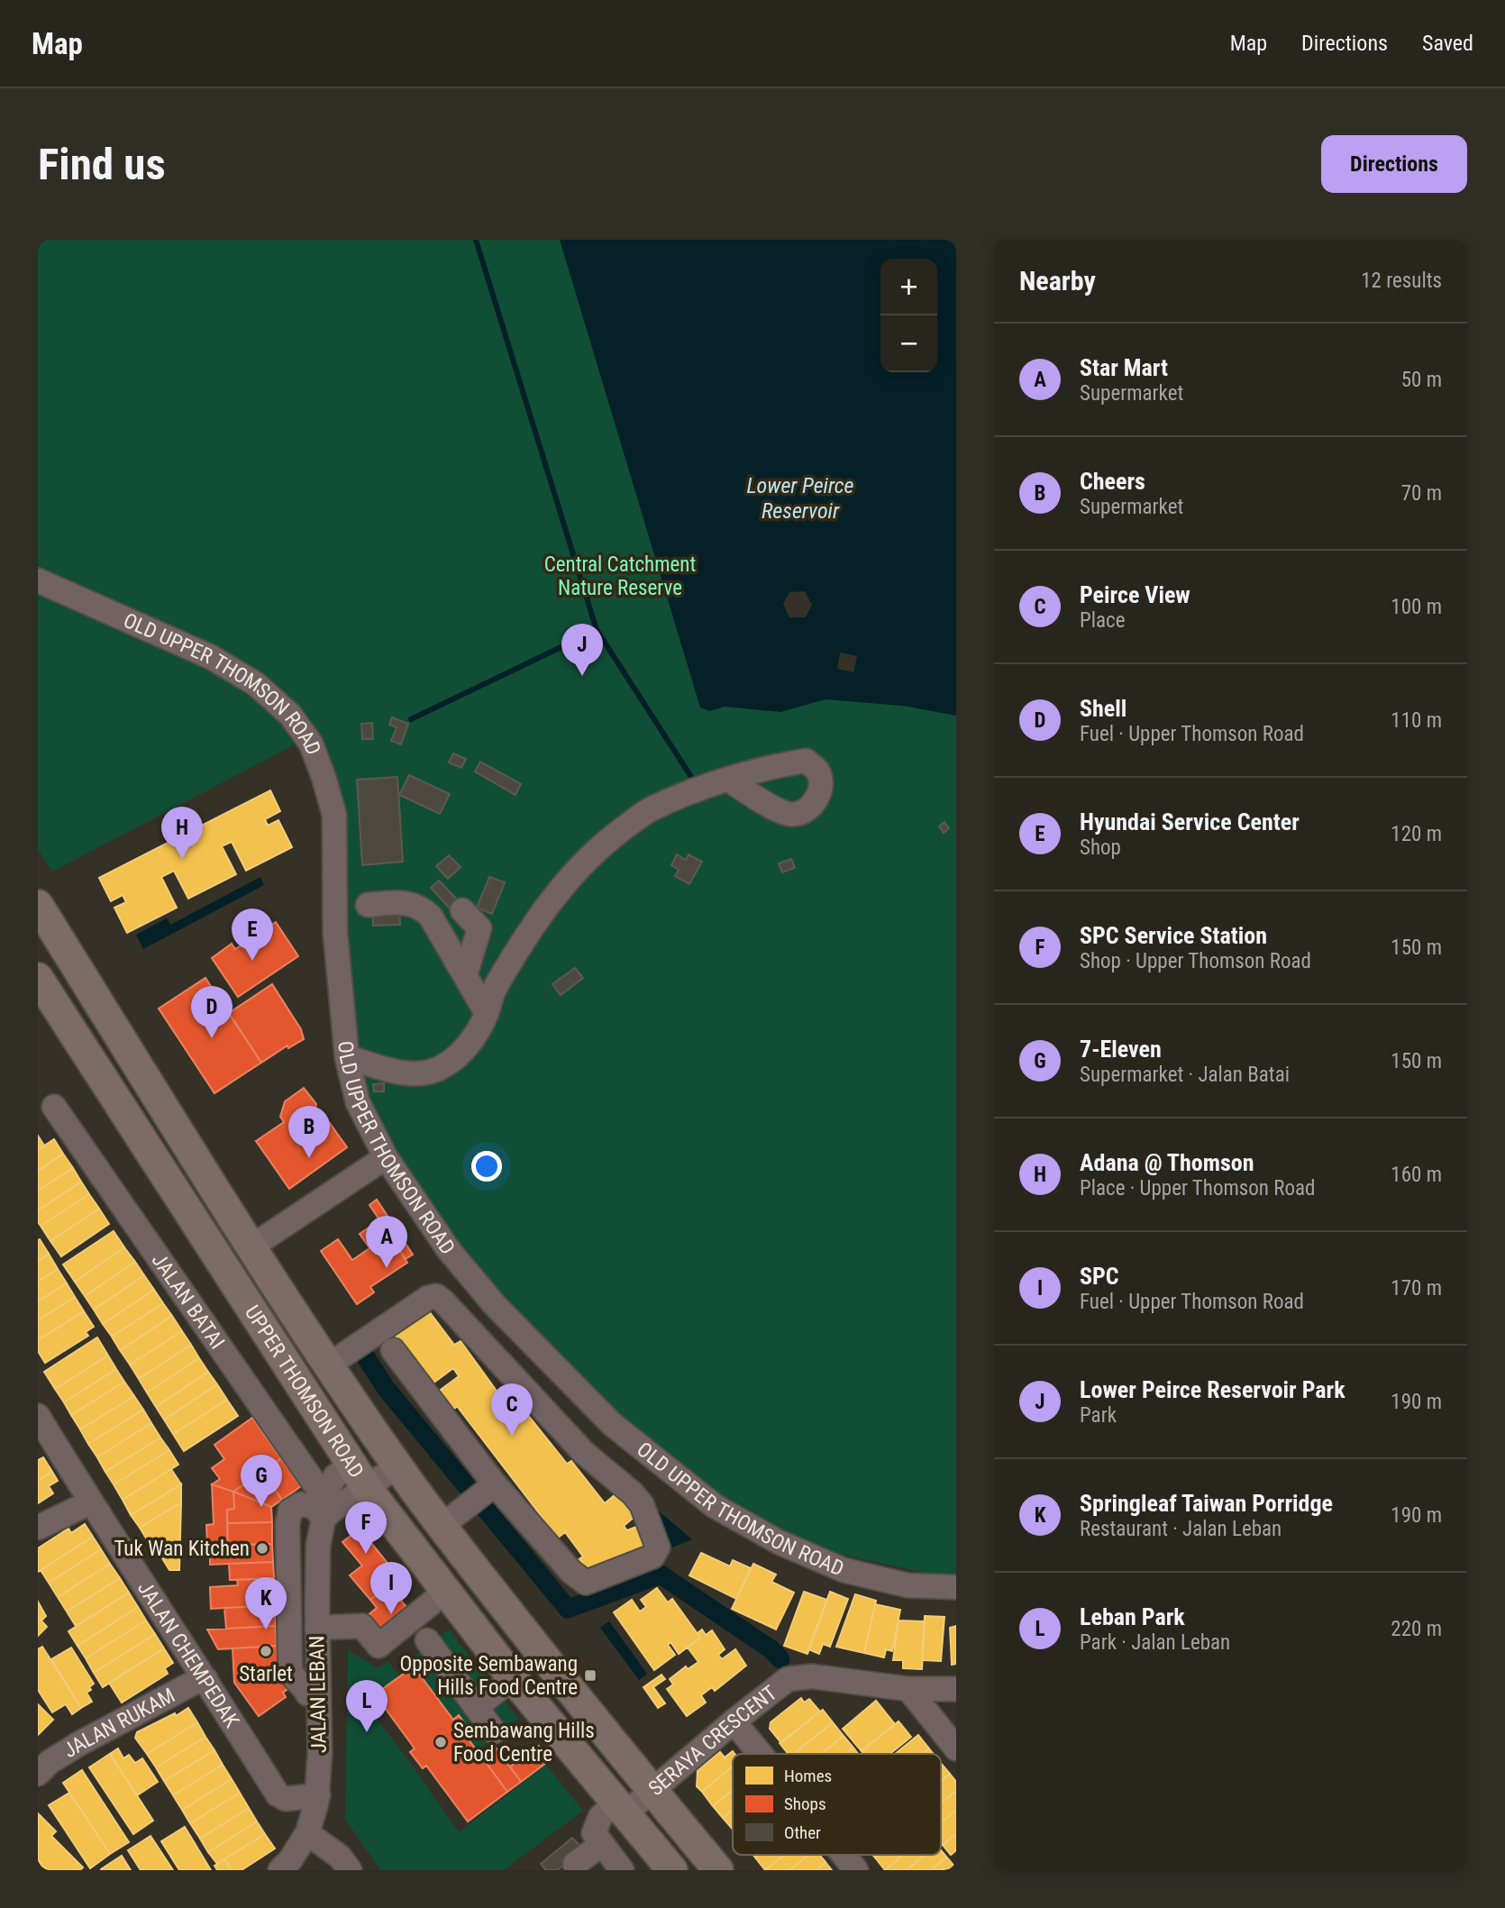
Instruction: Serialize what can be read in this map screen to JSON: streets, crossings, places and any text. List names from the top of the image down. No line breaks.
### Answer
{"streets":{"main road":["UPPER THOMSON ROAD"],"street":["OLD UPPER THOMSON ROAD","JALAN BATAI","JALAN CHEMPEDAK","JALAN LEBAN","JALAN RUKAM","SERAYA CRESCENT"]},"crossings":[["JALAN BATAI","JALAN LEBAN"],["UPPER THOMSON ROAD","SERAYA CRESCENT"],["JALAN CHEMPEDAK","JALAN LEBAN"],["JALAN CHEMPEDAK","JALAN RUKAM"]],"water":["Lower Peirce Reservoir"],"parks":["Central Catchment Nature Reserve"],"places":{"other":["Tuk Wan Kitchen","Starlet","Sembawang Hills Food Centre"],"transit":["Opposite Sembawang Hills Food Centre"]},"legend":["Homes","Shops","Other"],"page":{"header":"Map","nav":["Map","Directions","Saved"],"buttons":"Directions","title":"Find us","heading":["Nearby","12 results"],"map_buttons":["+","−"],"list":[{"mark":"A","name":"Star Mart","note":"Supermarket","value":"50 m"},{"mark":"B","name":"Cheers","note":"Supermarket","value":"70 m"},{"mark":"C","name":"Peirce View","note":"Place","value":"100 m"},{"mark":"D","name":"Shell","note":"Fuel · Upper Thomson Road","value":"110 m"},{"mark":"E","name":"Hyundai Service Center","note":"Shop","value":"120 m"},{"mark":"F","name":"SPC Service Station","note":"Shop · Upper Thomson Road","value":"150 m"},{"mark":"G","name":"7-Eleven","note":"Supermarket · Jalan Batai","value":"150 m"},{"mark":"H","name":"Adana @ Thomson","note":"Place · Upper Thomson Road","value":"160 m"},{"mark":"I","name":"SPC","note":"Fuel · Upper Thomson Road","value":"170 m"},{"mark":"J","name":"Lower Peirce Reservoir Park","note":"Park","value":"190 m"},{"mark":"K","name":"Springleaf Taiwan Porridge","note":"Restaurant · Jalan Leban","value":"190 m"},{"mark":"L","name":"Leban Park","note":"Park · Jalan Leban","value":"220 m"}],"pins":["J","H","E","D","B","A","C","G","F","I","K","L"]}}
